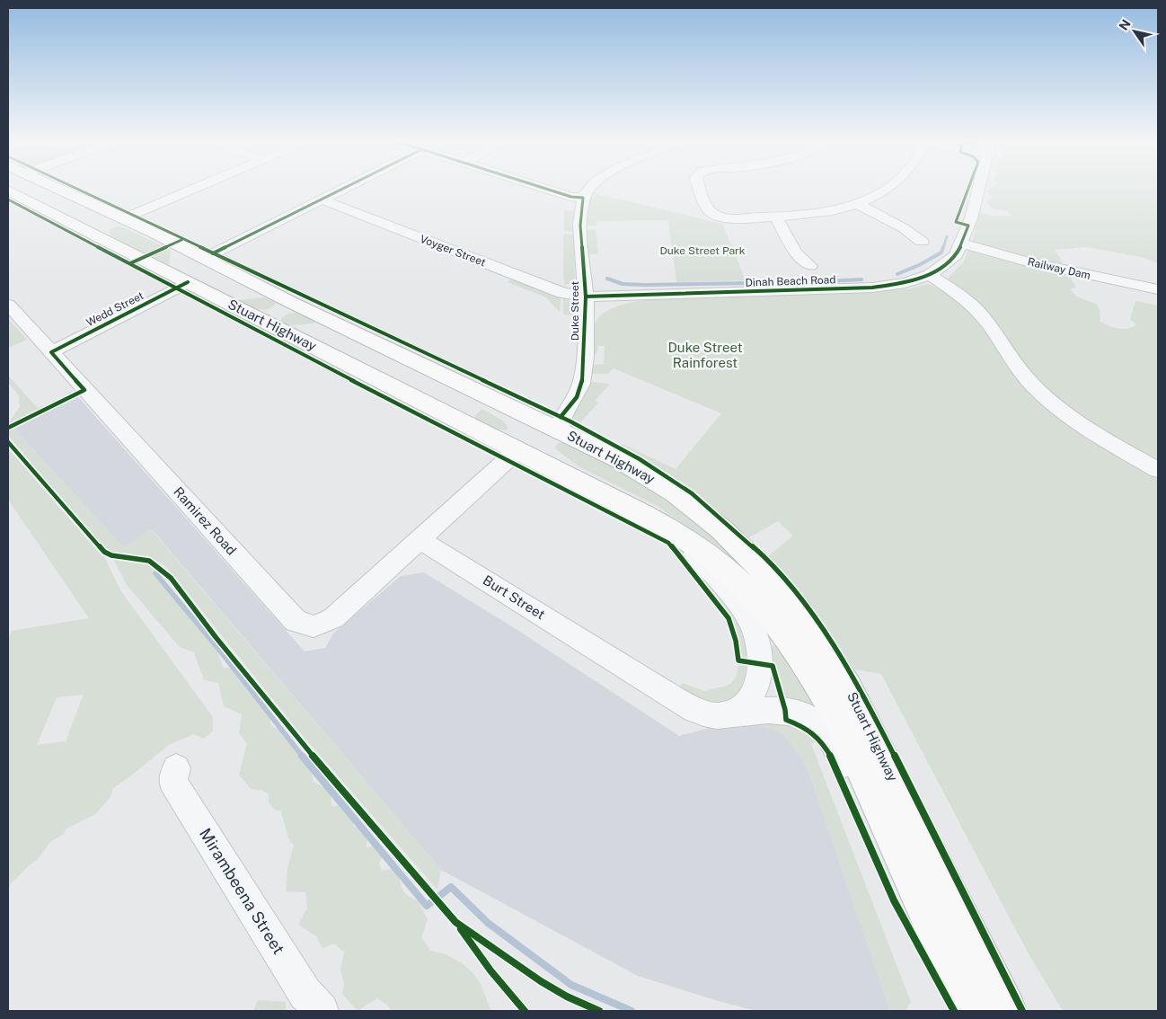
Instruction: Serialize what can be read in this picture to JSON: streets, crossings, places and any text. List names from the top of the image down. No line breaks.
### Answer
{"streets":{"highway":["Stuart Highway"],"street":["Voyger Street","Railway Dam","Dinah Beach Road","Wedd Street","Duke Street","Ramirez Road","Burt Street","Mirambeena Street"]},"crossings":[["Voyger Street","Dinah Beach Road"],["Voyger Street","Duke Street"],["Railway Dam","Dinah Beach Road"],["Dinah Beach Road","Duke Street"],["Wedd Street","Stuart Highway"],["Wedd Street","Ramirez Road"],["Duke Street","Stuart Highway"],["Stuart Highway","Burt Street"],["Ramirez Road","Burt Street"]],"parks":["Duke Street Park","Duke Street Rainforest"],"north":"top left"}
